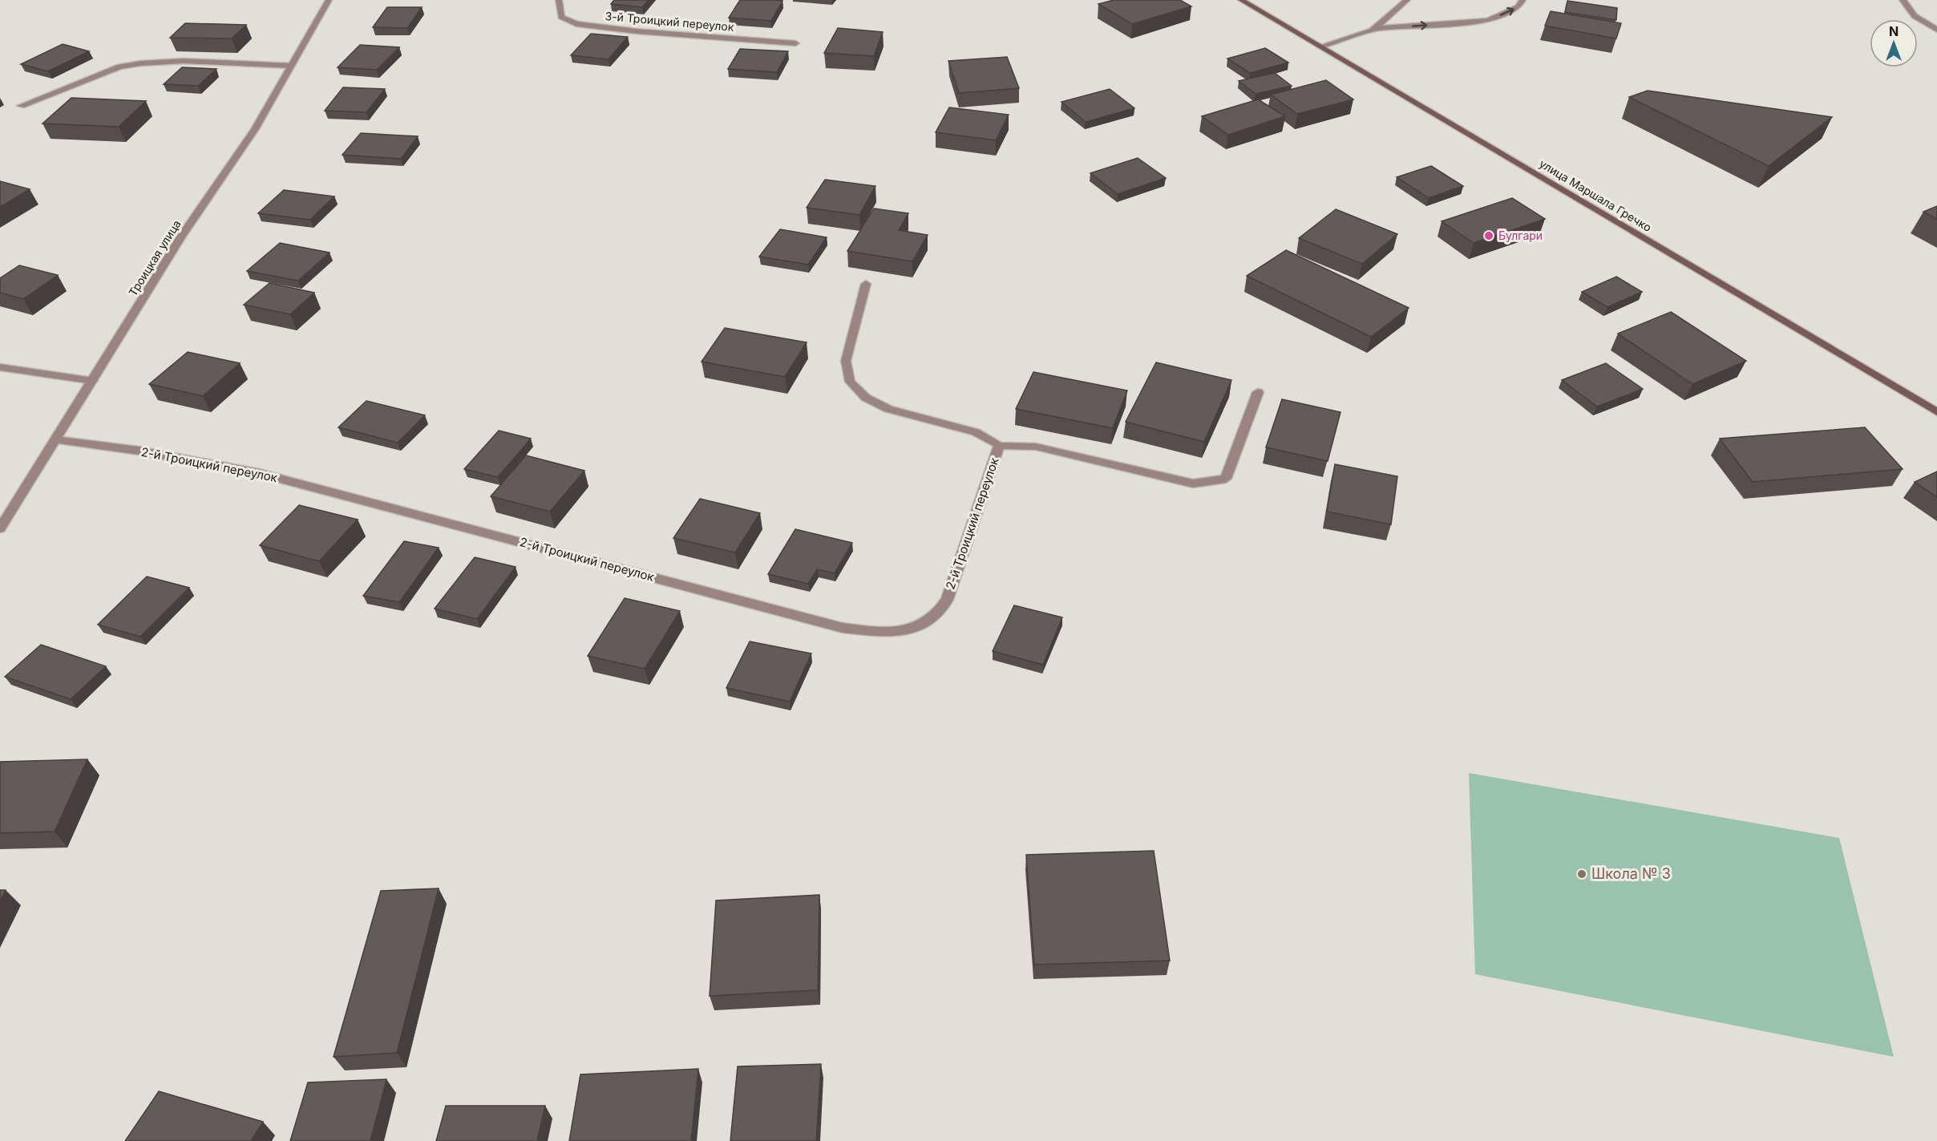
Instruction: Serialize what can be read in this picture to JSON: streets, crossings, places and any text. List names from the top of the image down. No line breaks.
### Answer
{"streets":{"main road":["улица Маршала Гречко"],"street":["3-й Троицкий переулок","Троицкая улица","2-й Троицкий переулок"]},"crossings":[["Троицкая улица","2-й Троицкий переулок"]],"places":["Булгари","Школа № 3"],"north":"top"}
